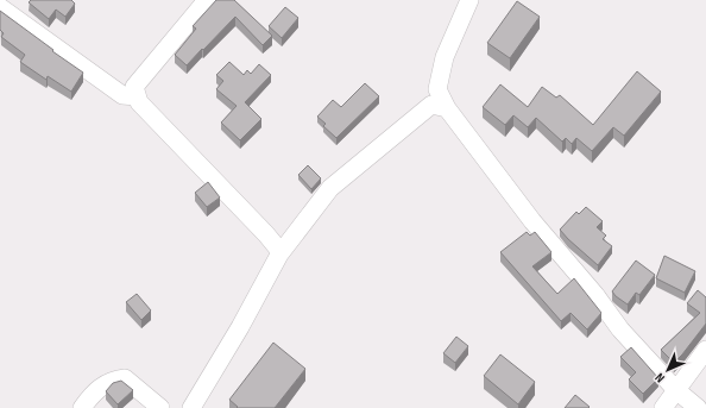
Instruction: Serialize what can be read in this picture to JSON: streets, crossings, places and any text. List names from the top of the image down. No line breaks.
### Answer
{"north":"bottom left"}
